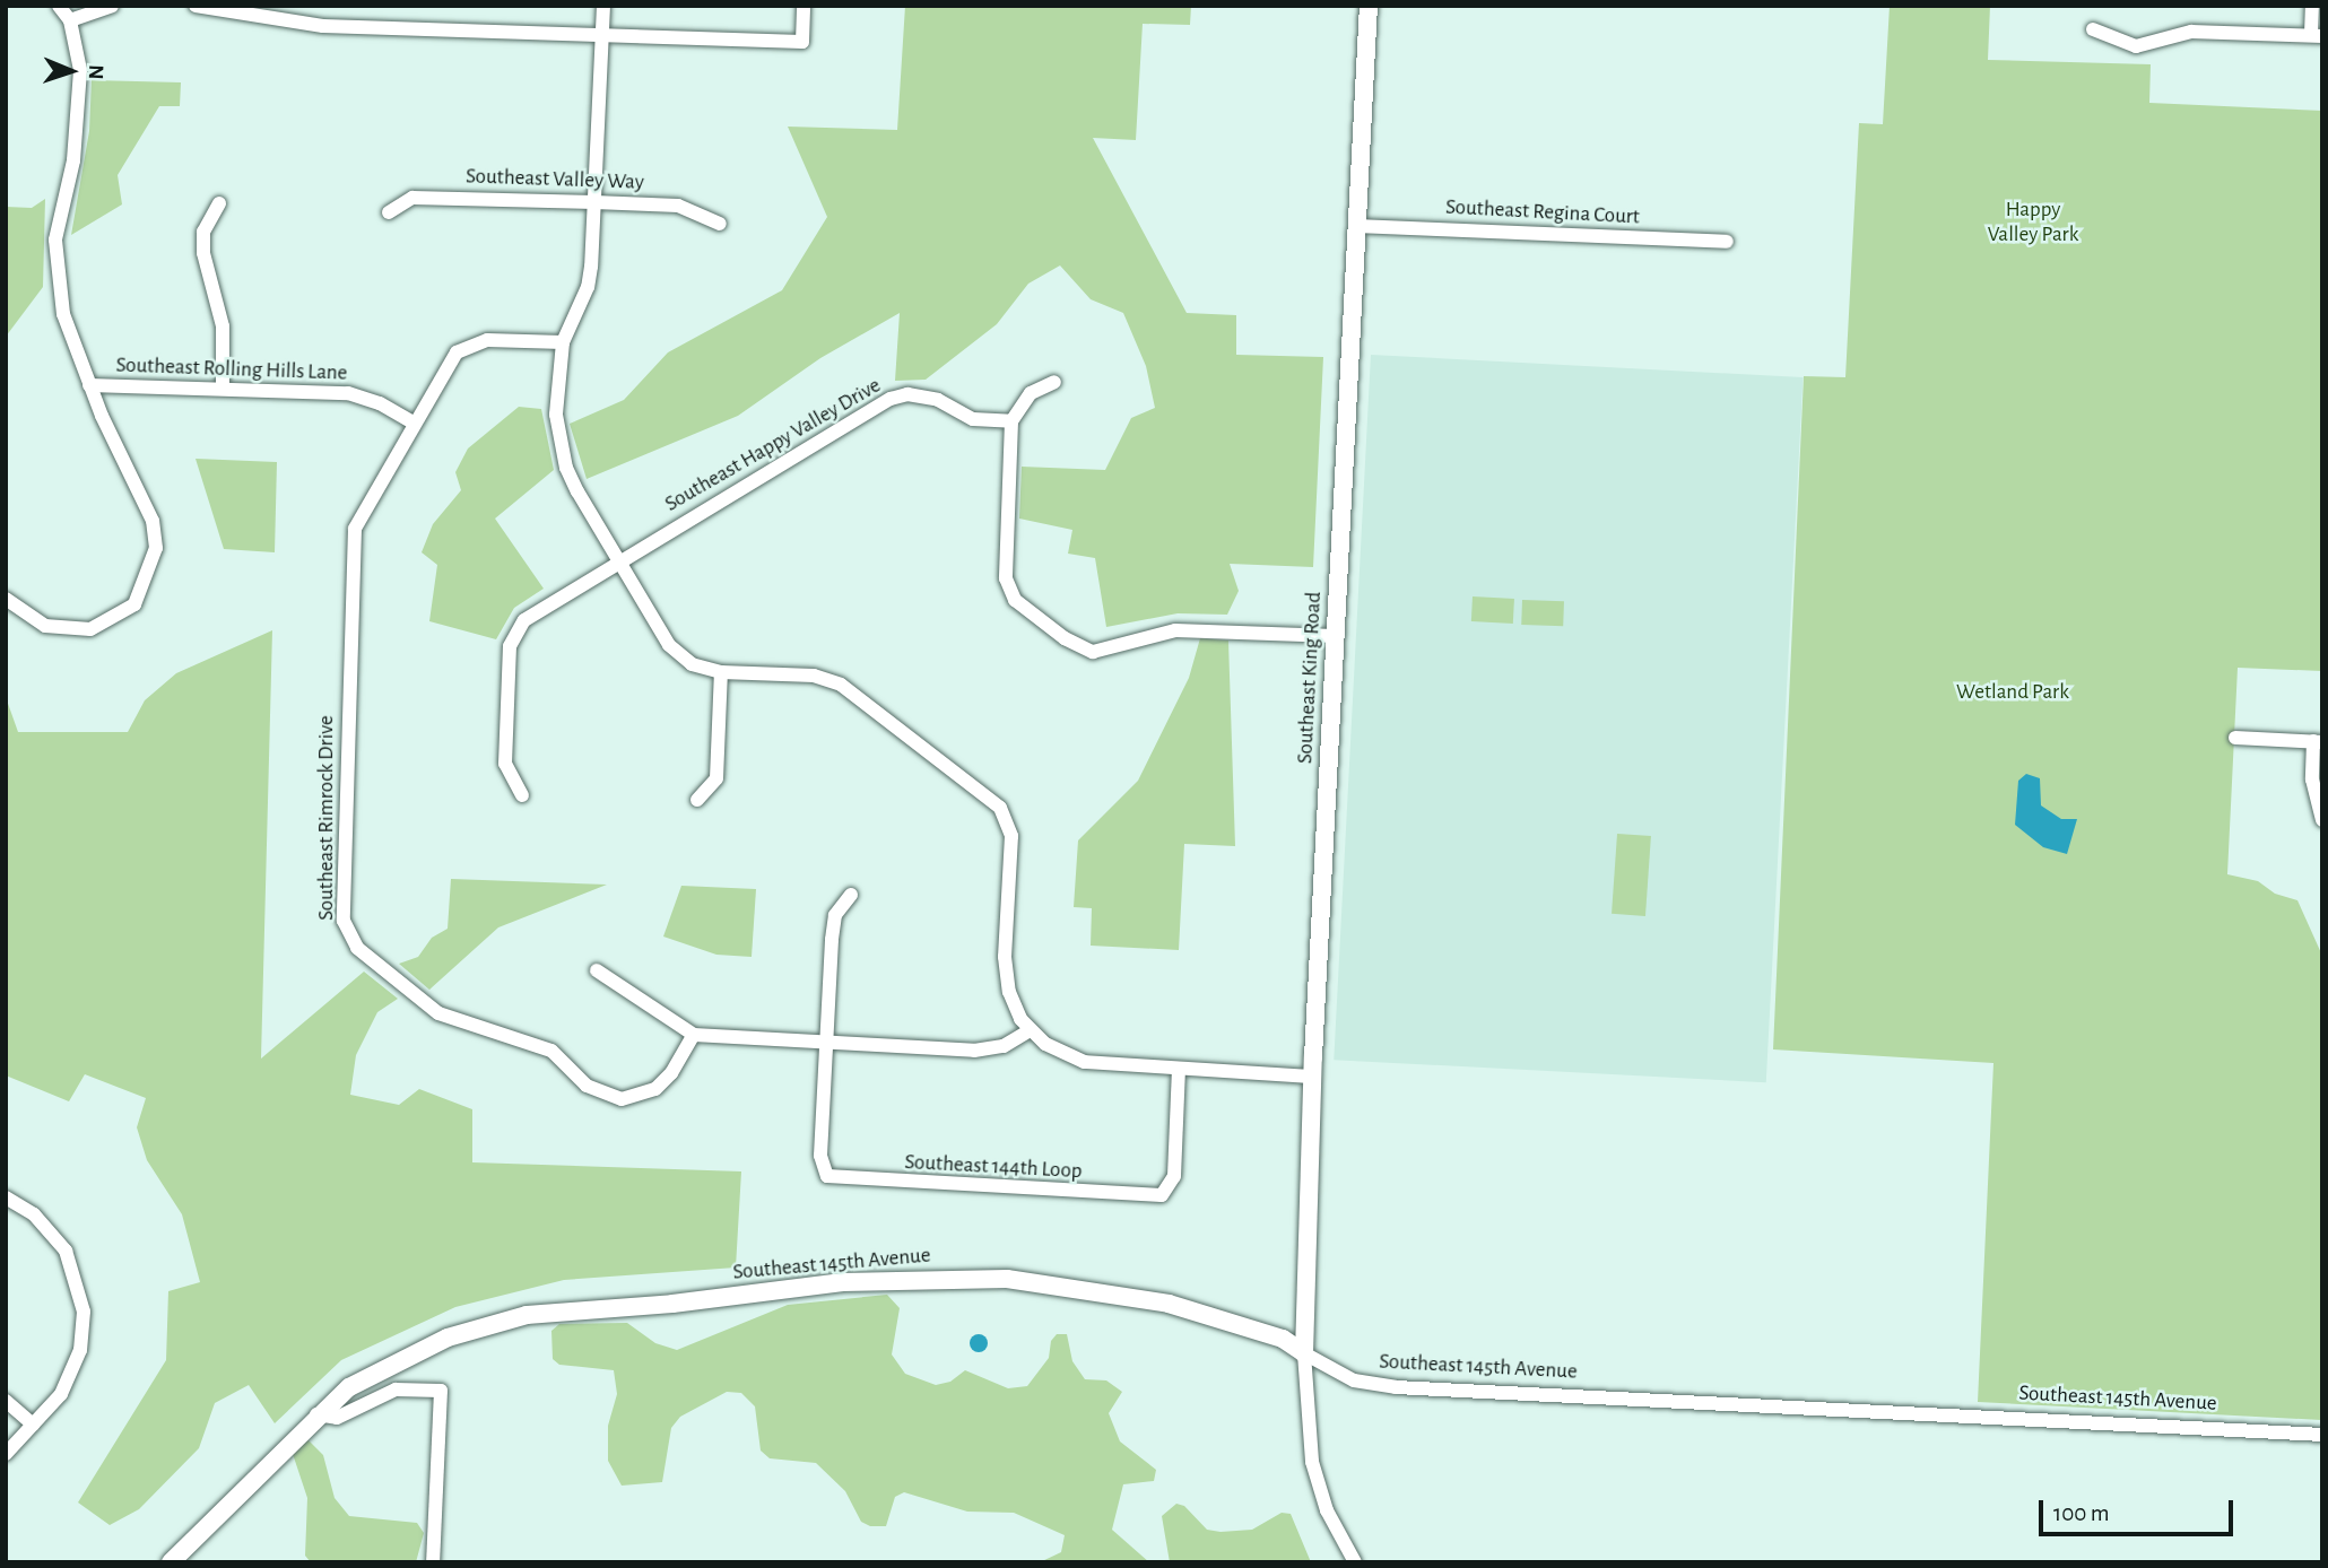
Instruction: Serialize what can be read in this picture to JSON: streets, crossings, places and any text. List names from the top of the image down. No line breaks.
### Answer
{"streets":{"main road":["Southeast King Road","Southeast 145th Avenue"],"street":["Southeast Valley Way","Southeast Regina Court","Southeast Rolling Hills Lane","Southeast Happy Valley Drive","Southeast Rimrock Drive","Southeast 144th Loop"]},"crossings":[["Southeast Regina Court","Southeast King Road"],["Southeast Rolling Hills Lane","Southeast Rimrock Drive"],["Southeast King Road","Southeast 145th Avenue"]],"parks":["Happy Valley Park","Wetland Park"],"scale_bar":"100 m","north":"right"}
